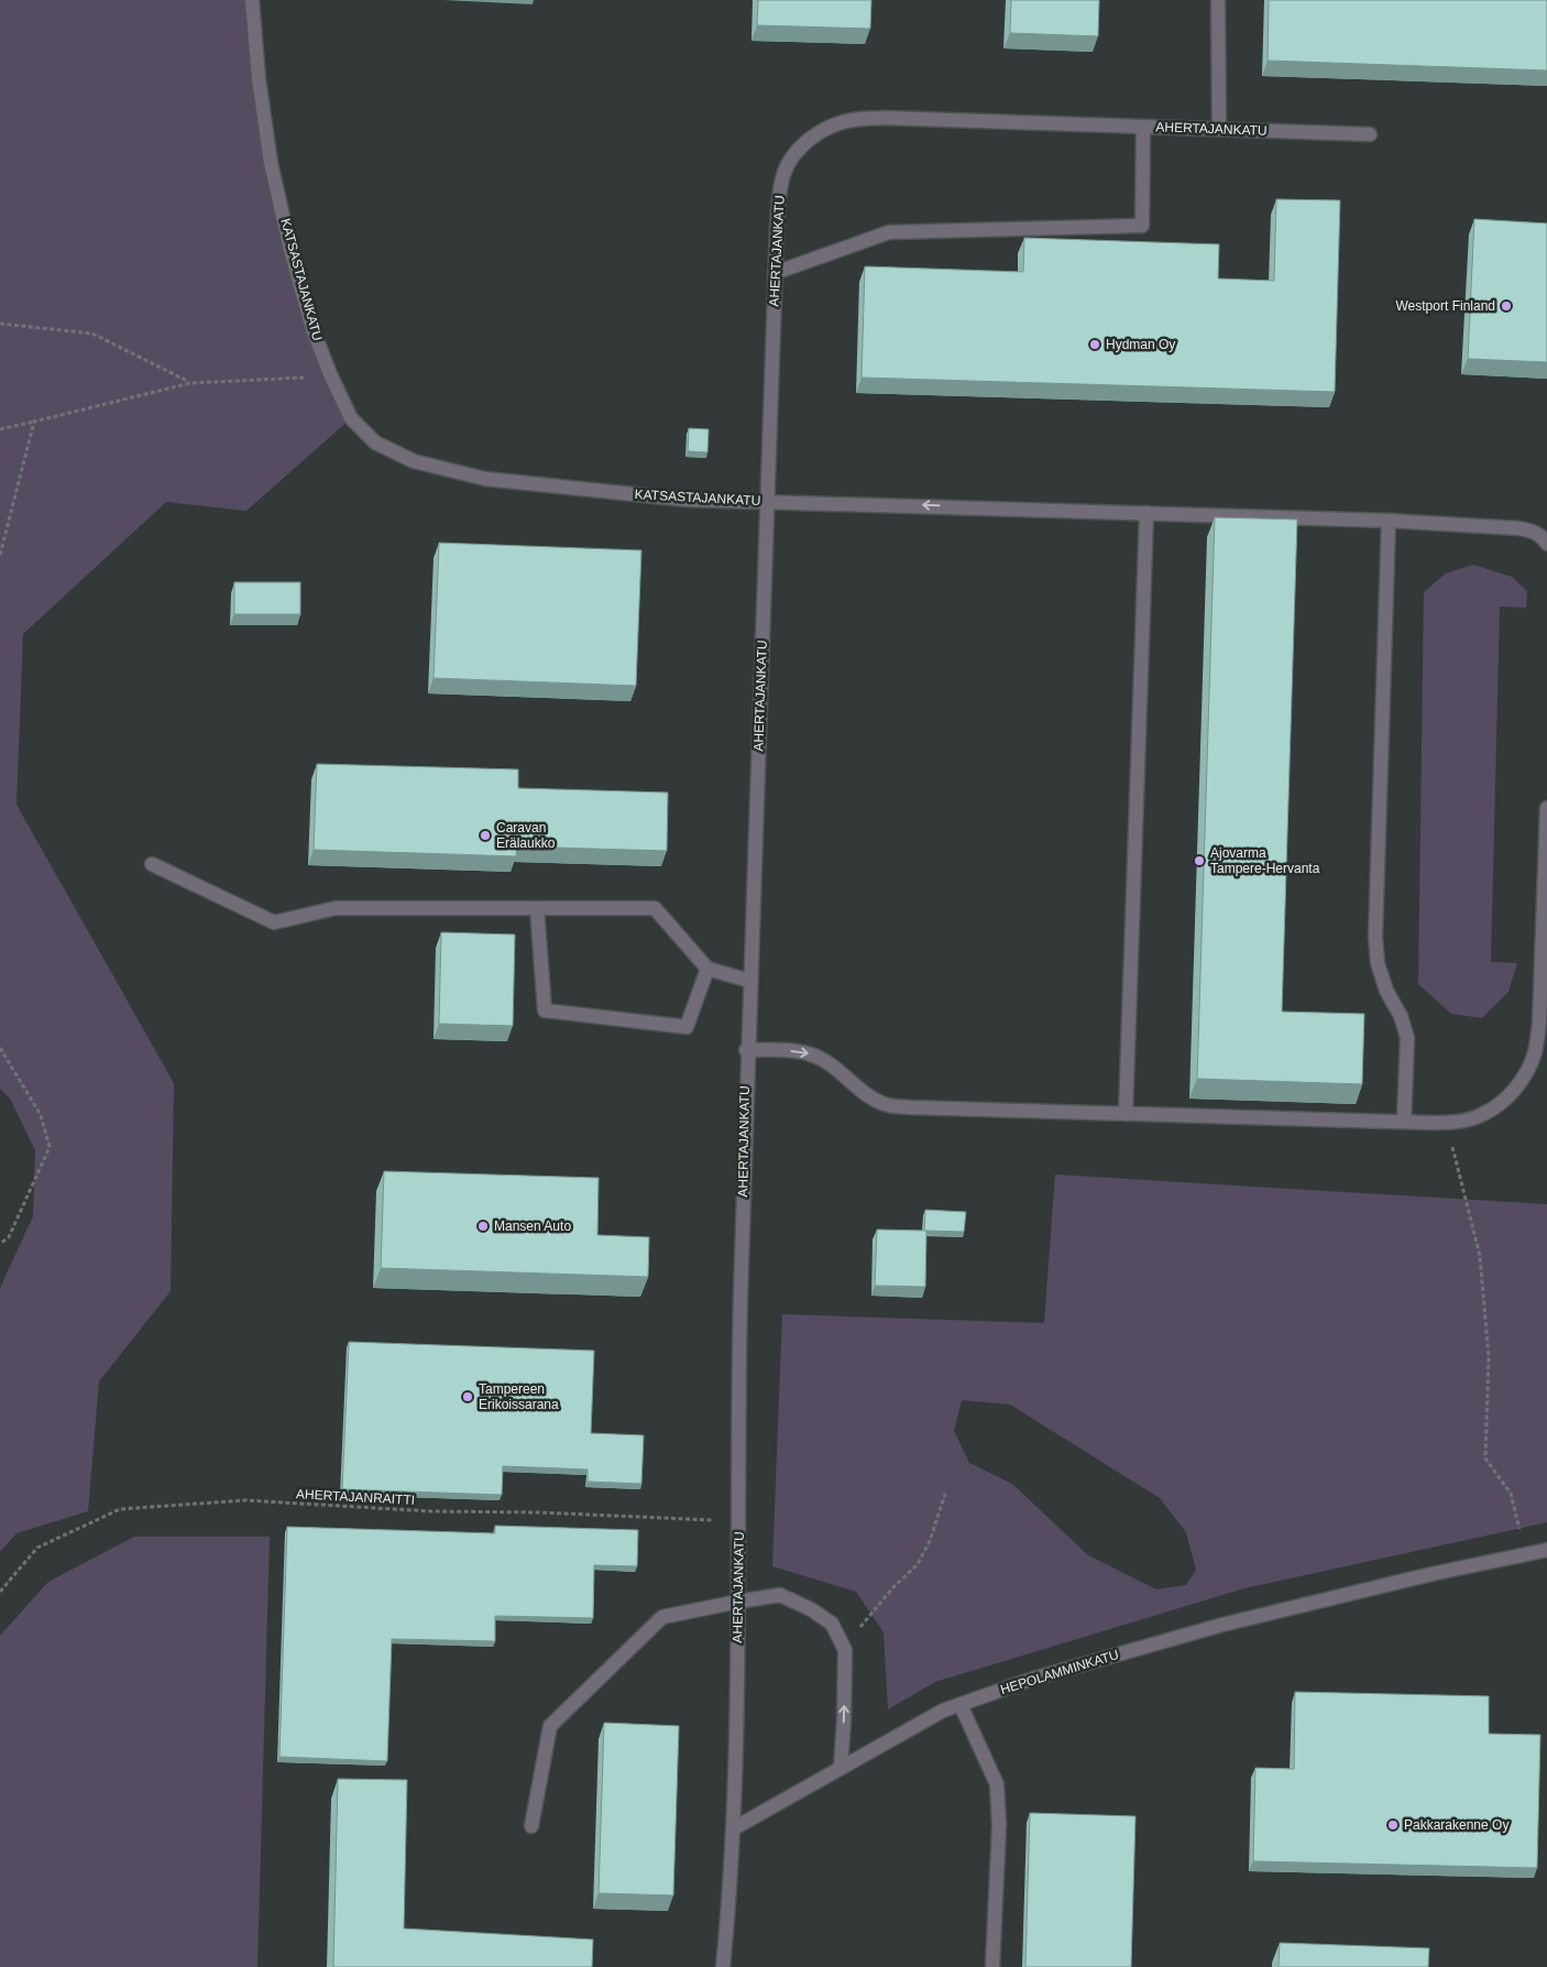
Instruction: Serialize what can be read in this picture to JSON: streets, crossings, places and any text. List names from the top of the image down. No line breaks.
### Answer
{"streets":{"street":["AHERTAJANKATU","KATSASTAJANKATU","HEPOLAMMINKATU"],"path":["AHERTAJANRAITTI"]},"crossings":[["AHERTAJANKATU","KATSASTAJANKATU"],["AHERTAJANKATU","AHERTAJANRAITTI"],["AHERTAJANKATU","HEPOLAMMINKATU"]],"places":["Westport Finland","Hydman Oy","Caravan Erälaukko","Ajovarma Tampere-Hervanta","Mansen Auto","Tampereen Erikoissarana","Pakkarakenne Oy"]}
